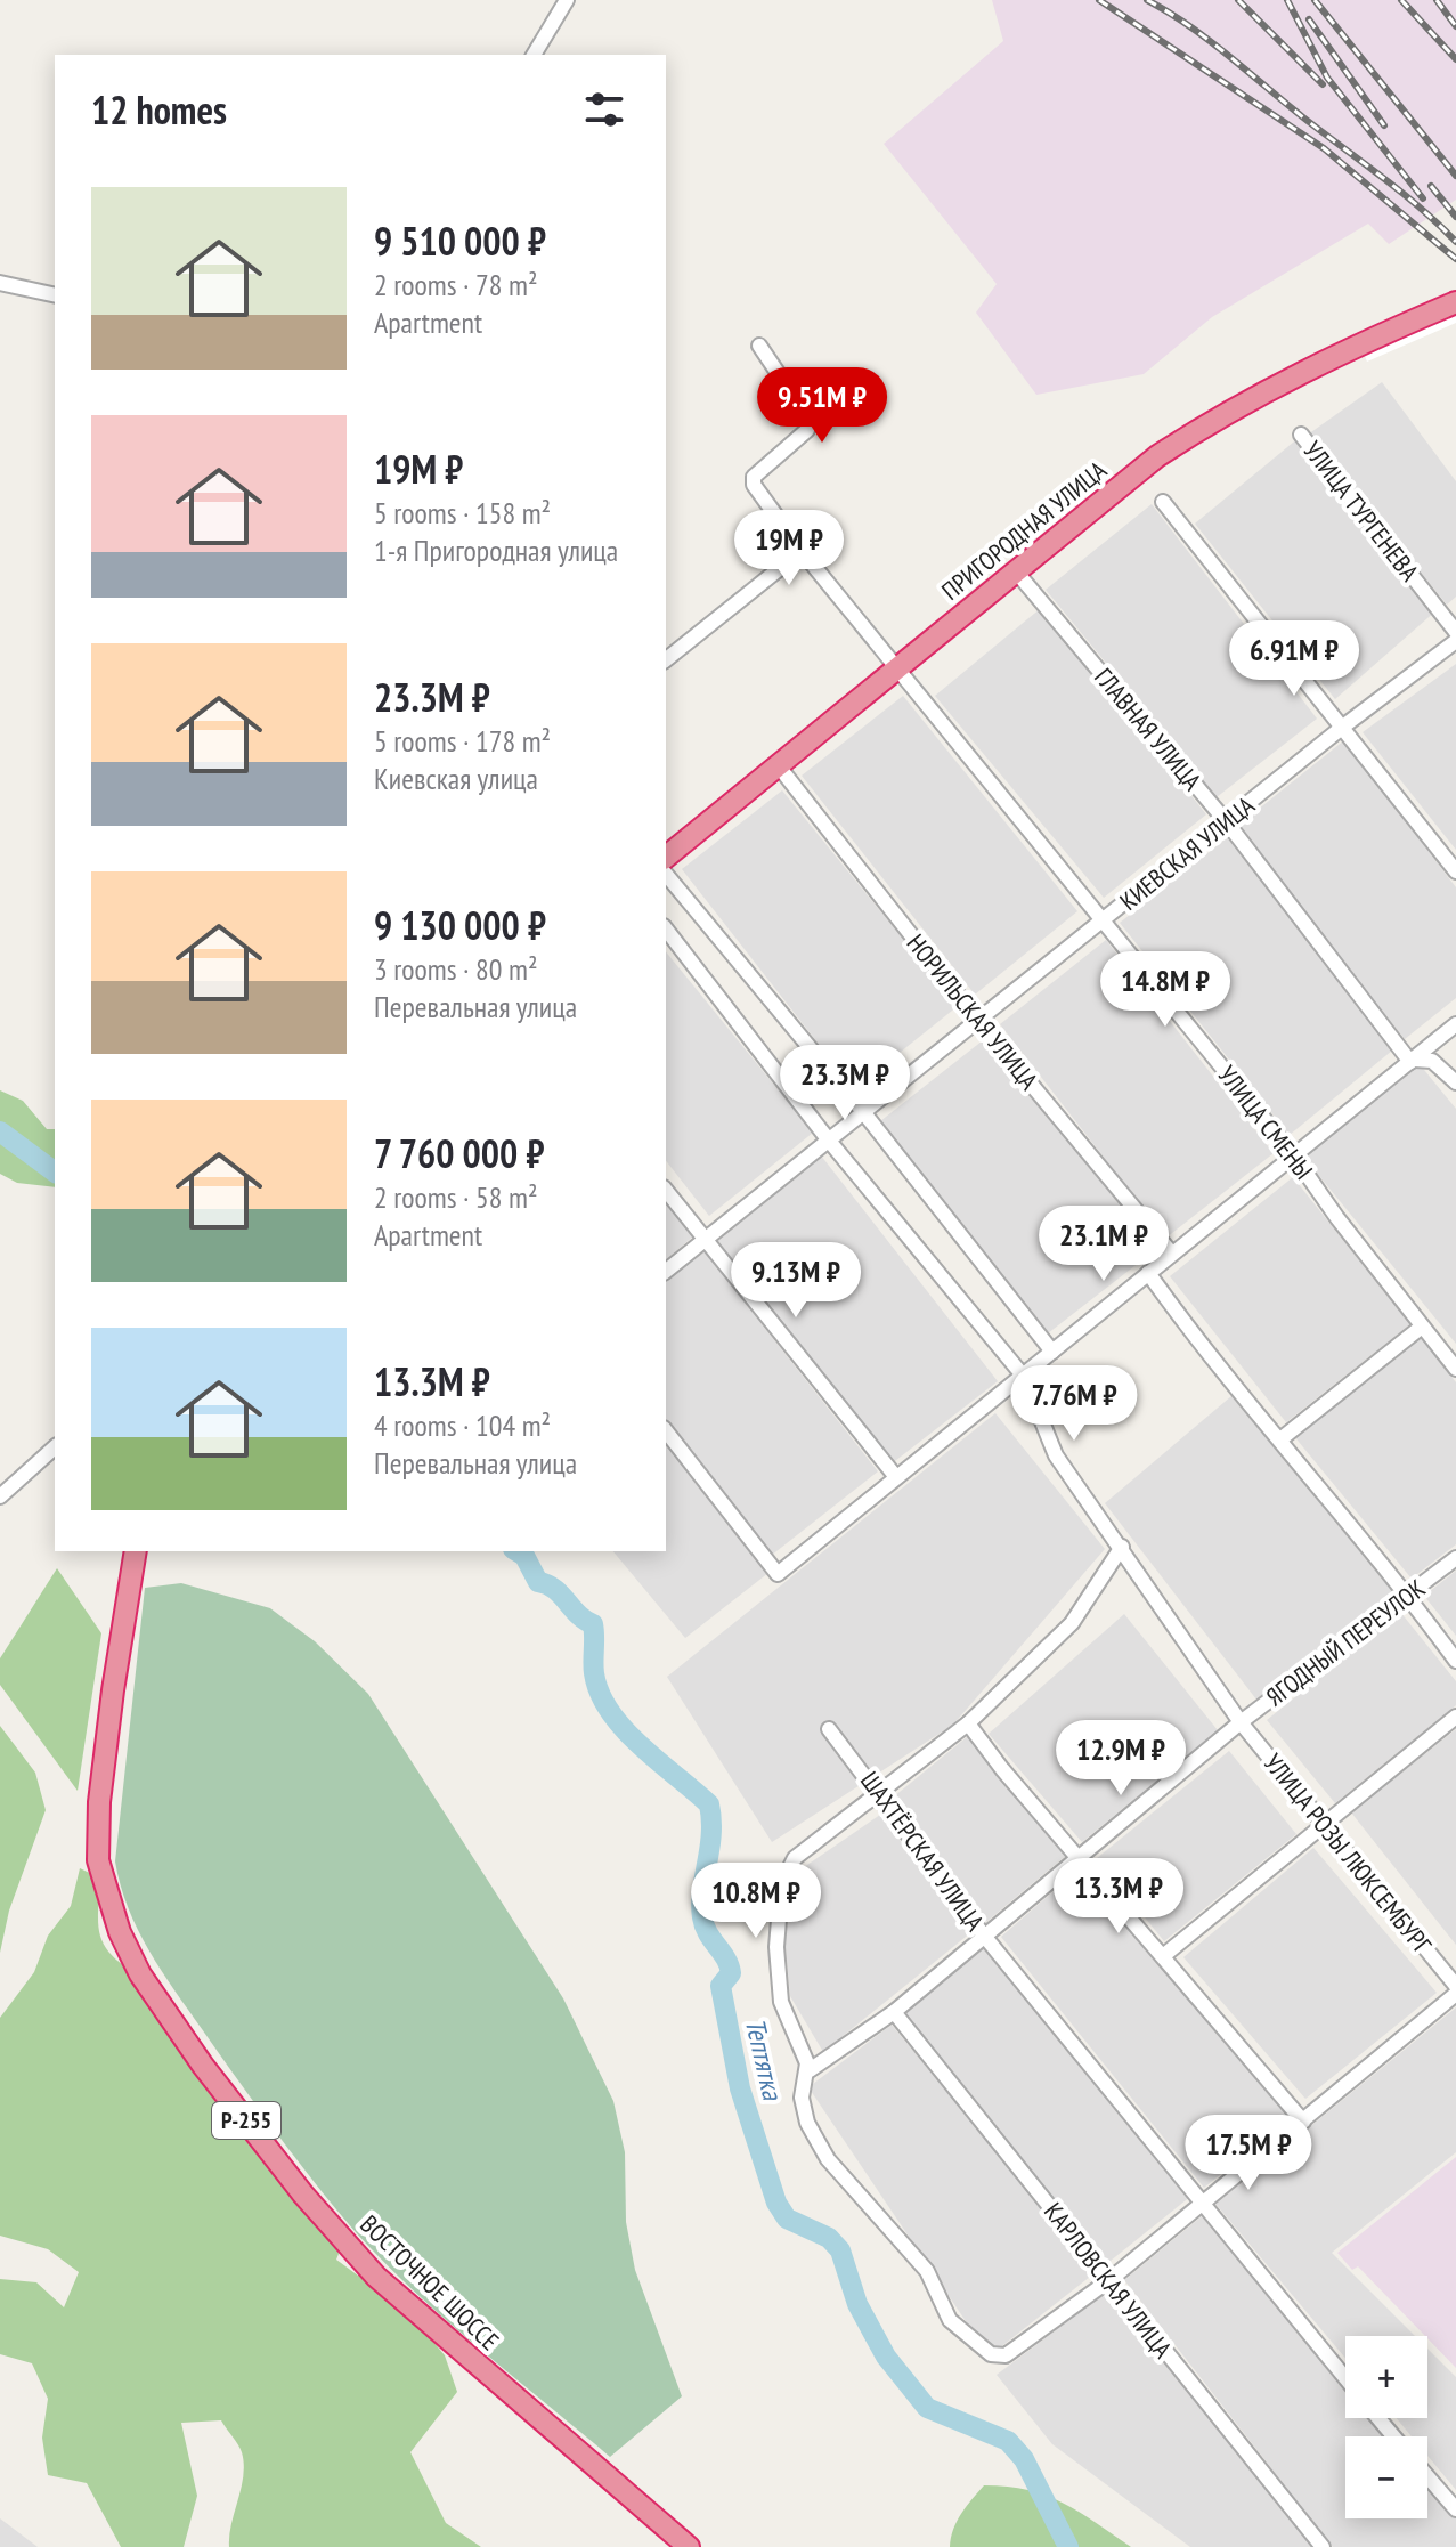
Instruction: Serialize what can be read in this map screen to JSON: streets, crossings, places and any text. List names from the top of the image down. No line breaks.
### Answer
{"streets":{"highway":["ПРИГОРОДНАЯ УЛИЦА","Р-255","ВОСТОЧНОЕ ШОССЕ"],"street":["УЛИЦА ТУРГЕНЕВА","ГЛАВНАЯ УЛИЦА","КИЕВСКАЯ УЛИЦА","НОРИЛЬСКАЯ УЛИЦА","УЛИЦА СМЕНЫ","ЯГОДНЫЙ ПЕРЕУЛОК","ШАХТЁРСКАЯ УЛИЦА","УЛИЦА РОЗЫ ЛЮКСЕМБУРГ","КАРЛОВСКАЯ УЛИЦА"]},"crossings":[["ПРИГОРОДНАЯ УЛИЦА","ГЛАВНАЯ УЛИЦА"],["ПРИГОРОДНАЯ УЛИЦА","НОРИЛЬСКАЯ УЛИЦА"],["ПРИГОРОДНАЯ УЛИЦА","УЛИЦА СМЕНЫ"],["ГЛАВНАЯ УЛИЦА","КИЕВСКАЯ УЛИЦА"],["КИЕВСКАЯ УЛИЦА","НОРИЛЬСКАЯ УЛИЦА"],["КИЕВСКАЯ УЛИЦА","УЛИЦА СМЕНЫ"],["КИЕВСКАЯ УЛИЦА","УЛИЦА РОЗЫ ЛЮКСЕМБУРГ"],["ЯГОДНЫЙ ПЕРЕУЛОК","ШАХТЁРСКАЯ УЛИЦА"],["ЯГОДНЫЙ ПЕРЕУЛОК","УЛИЦА РОЗЫ ЛЮКСЕМБУРГ"],["ЯГОДНЫЙ ПЕРЕУЛОК","КАРЛОВСКАЯ УЛИЦА"]],"water":["Тептятка"],"page":{"heading":"12 homes","list":[{"name":"9 510 000 ₽","note":"2 rooms · 78 m² · Apartment"},{"name":"19M ₽","note":"5 rooms · 158 m² · 1-я Пригородная улица"},{"name":"23.3M ₽","note":"5 rooms · 178 m² · Киевская улица"},{"name":"9 130 000 ₽","note":"3 rooms · 80 m² · Перевальная улица"},{"name":"7 760 000 ₽","note":"2 rooms · 58 m² · Apartment"},{"name":"13.3M ₽","note":"4 rooms · 104 m² · Перевальная улица"}],"price":["9.51M ₽","19M ₽","6.91M ₽","14.8M ₽","23.3M ₽","23.1M ₽","9.13M ₽","7.76M ₽","12.9M ₽","13.3M ₽","10.8M ₽","17.5M ₽"],"map_buttons":["+","−"]}}
